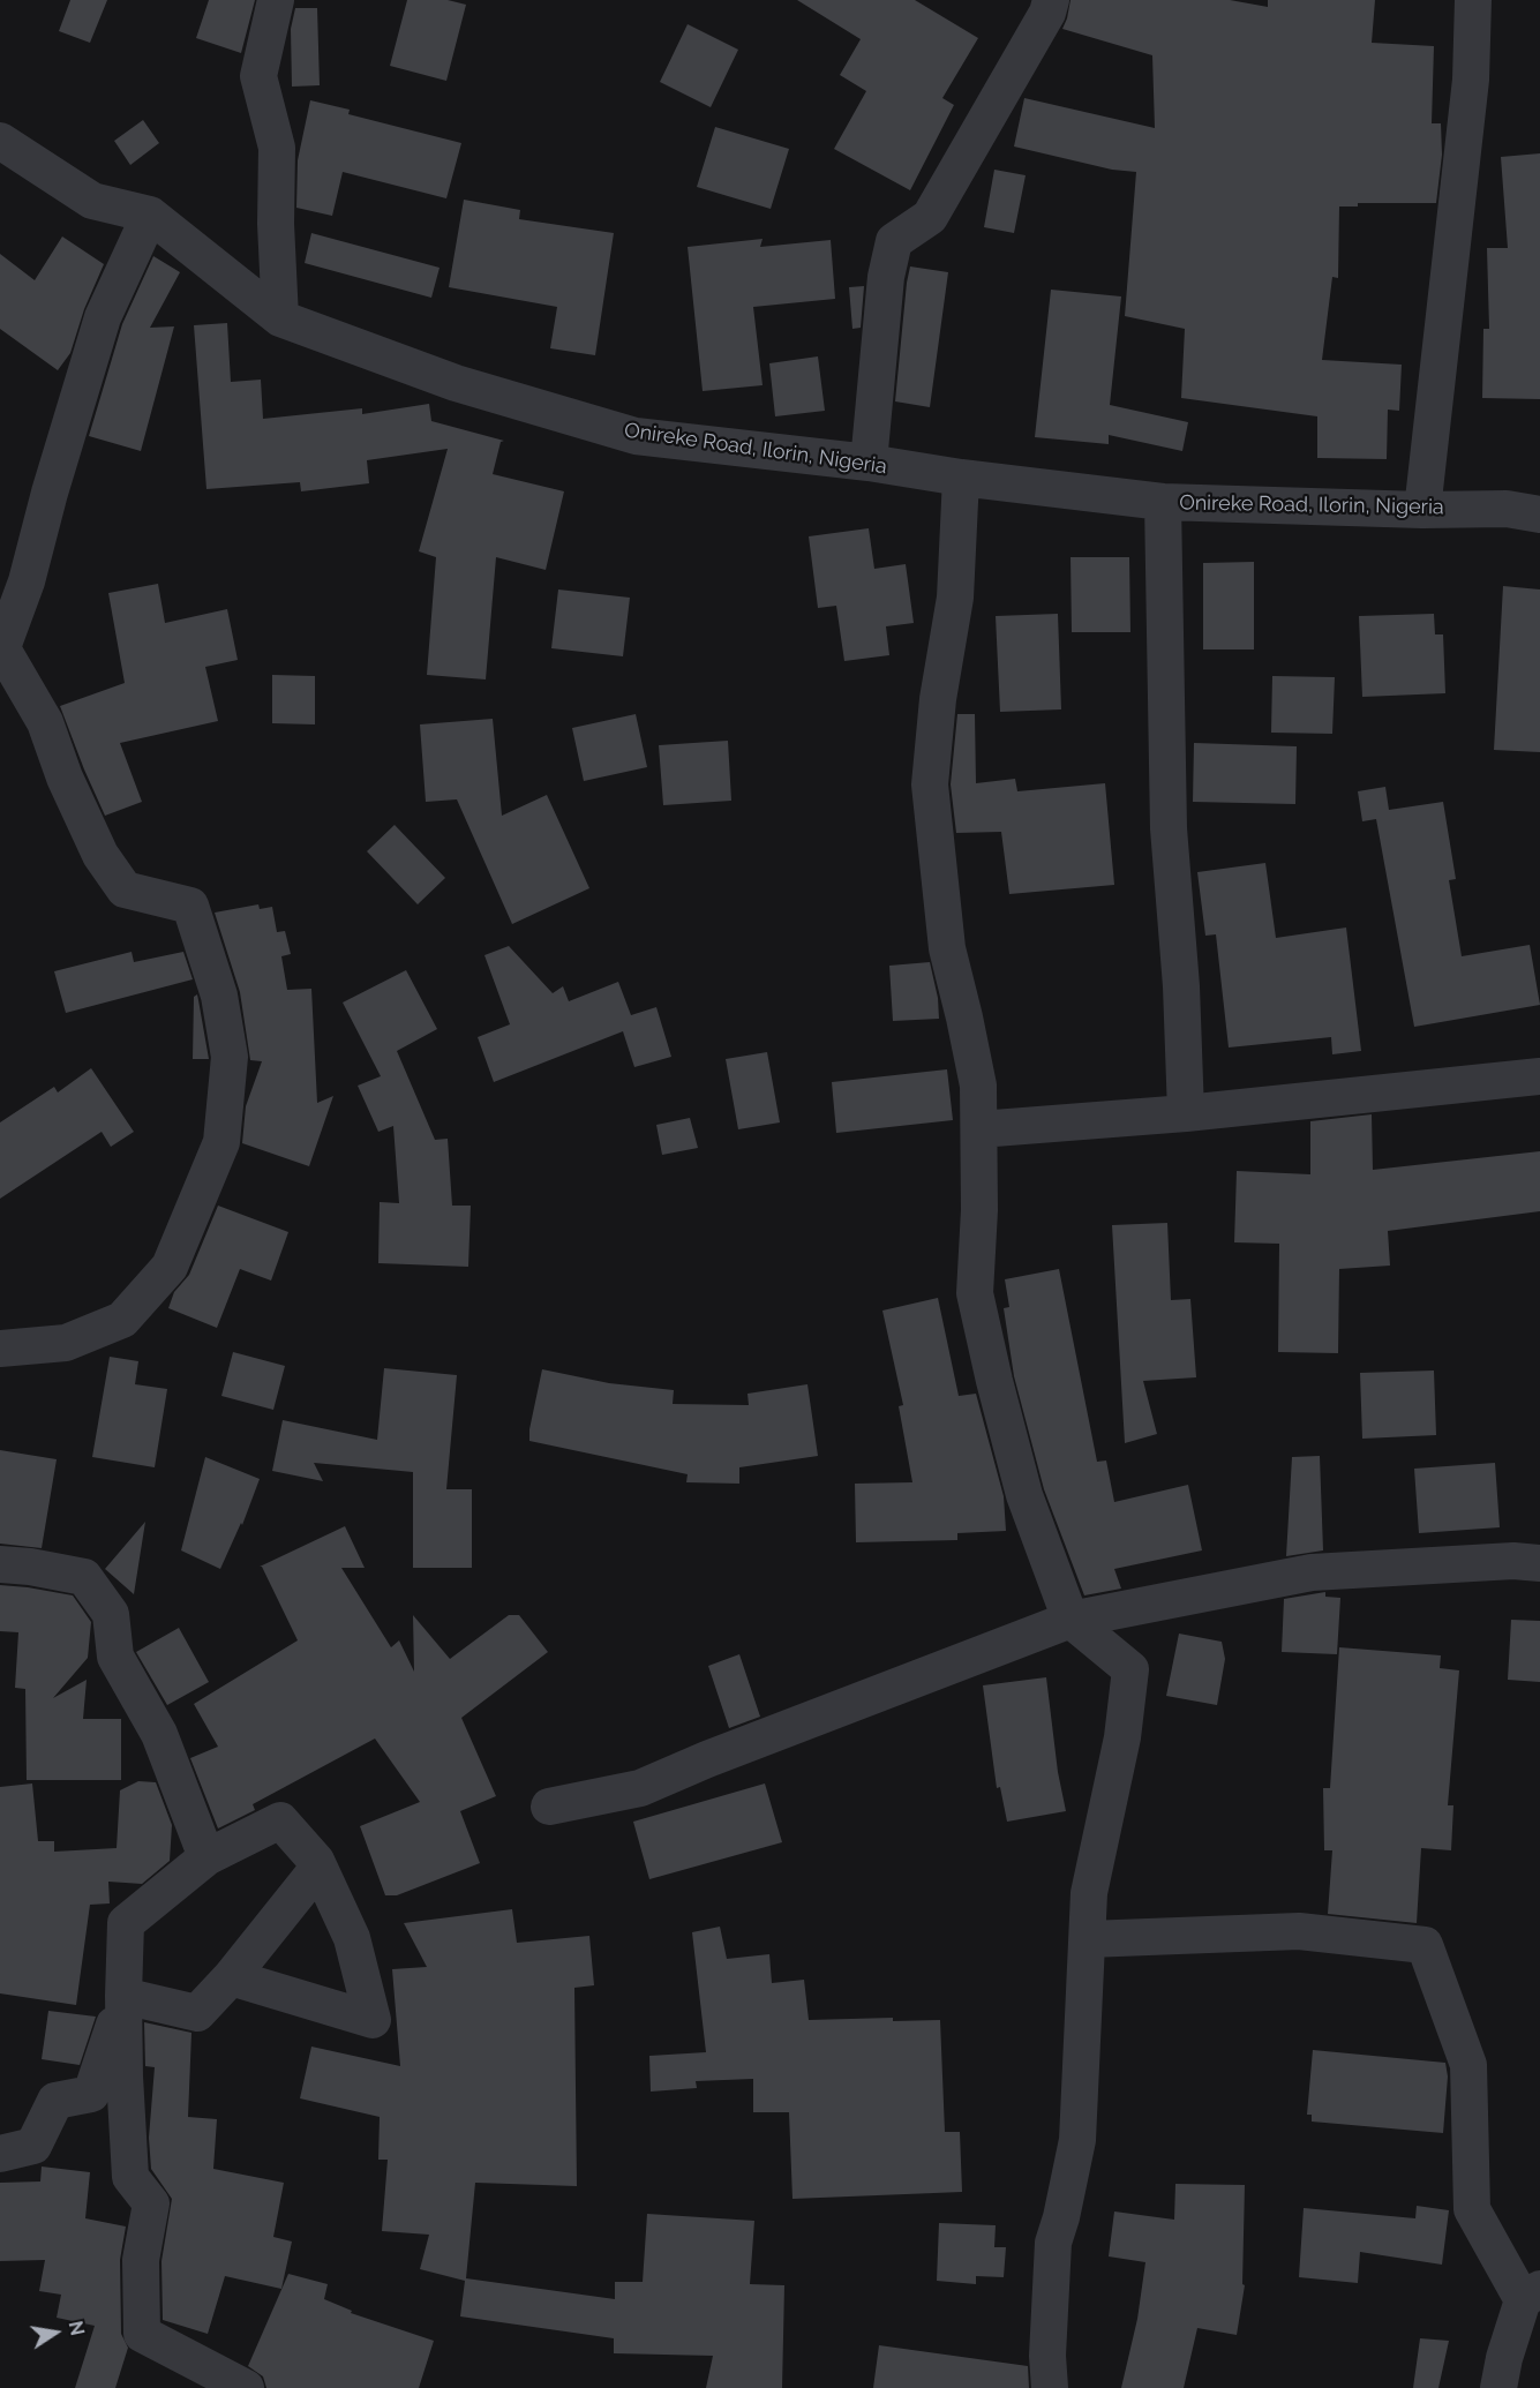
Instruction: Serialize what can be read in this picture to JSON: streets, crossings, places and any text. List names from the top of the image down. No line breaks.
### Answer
{"streets":{"street":["Onireke Road, Ilorin, Nigeria"]},"north":"right"}
